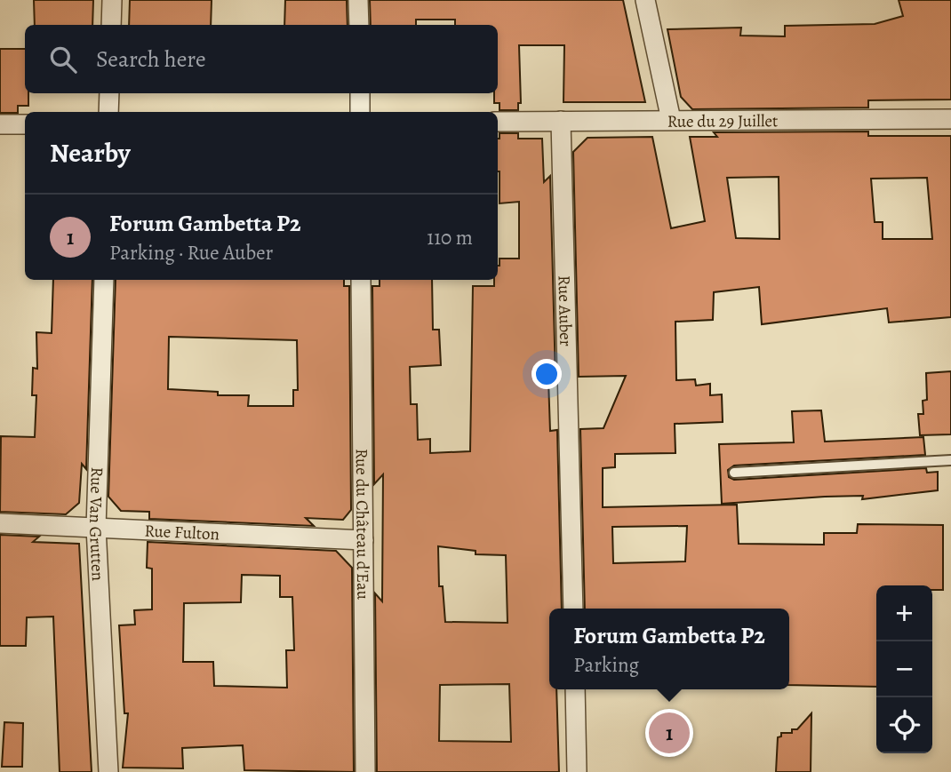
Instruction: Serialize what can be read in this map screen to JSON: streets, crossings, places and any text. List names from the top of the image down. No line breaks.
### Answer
{"streets":{"street":["Rue du 29 Juillet","Rue Auber","Rue Van Grutten","Rue du Château d'Eau","Rue Fulton"]},"crossings":[["Rue du 29 Juillet","Rue Auber"],["Rue Van Grutten","Rue Fulton"],["Rue du Château d'Eau","Rue Fulton"]],"page":{"search":"Search here","heading":"Nearby","list":[{"mark":"1","name":"Forum Gambetta P2","note":"Parking · Rue Auber","value":"110 m"}],"map_buttons":["+","−"],"popup":["Forum Gambetta P2","Parking"],"pins":"1"}}
